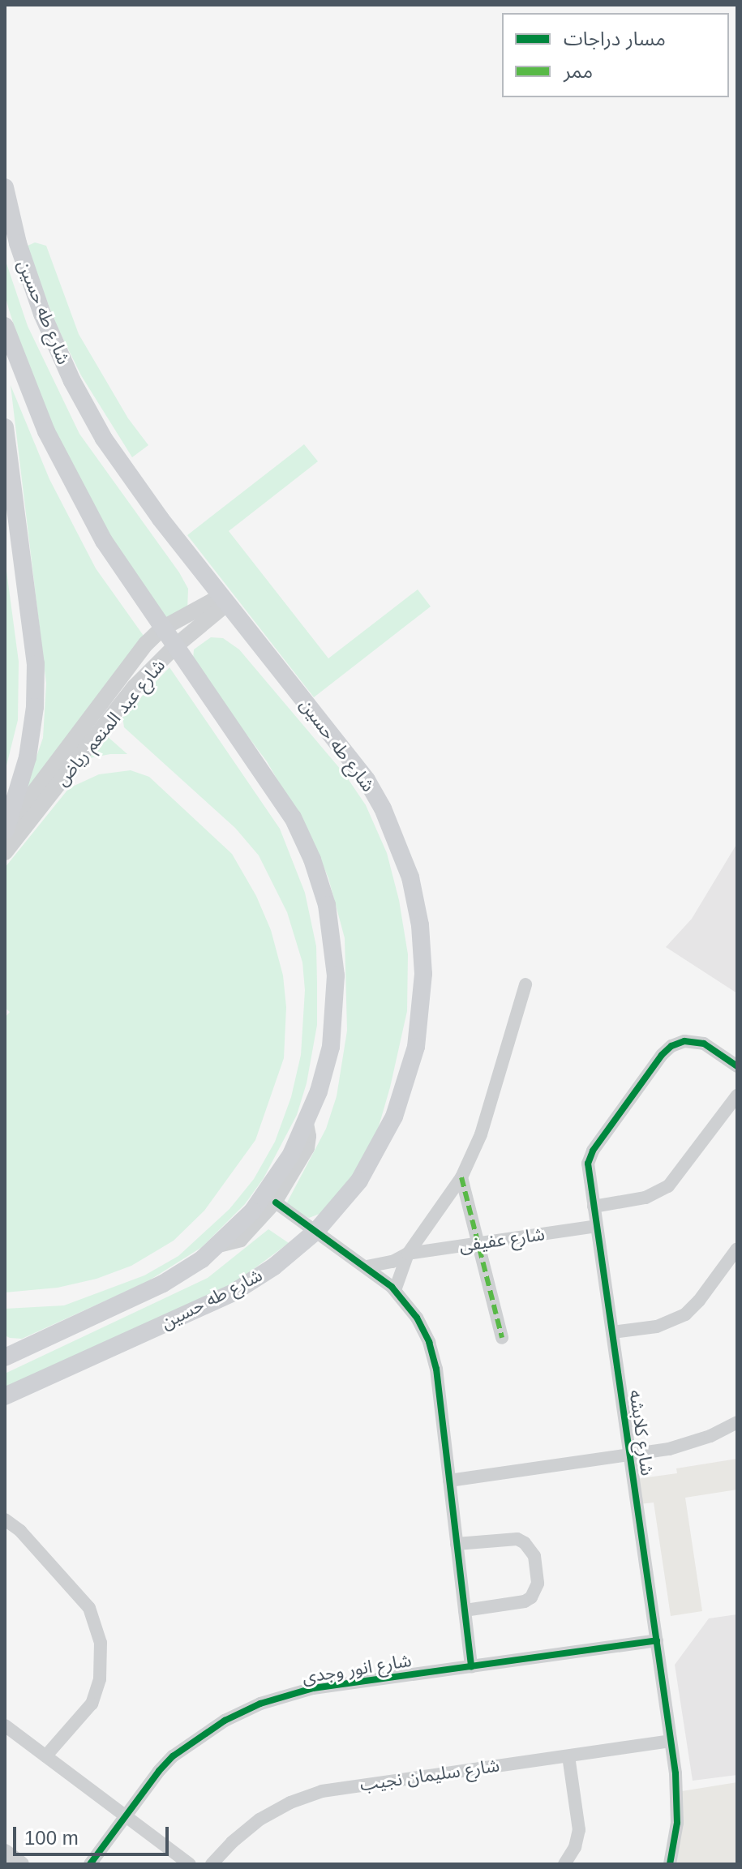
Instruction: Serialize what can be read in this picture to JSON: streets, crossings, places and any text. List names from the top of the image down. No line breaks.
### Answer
{"streets":{"main road":["شارع طه حسين"],"street":["شارع عبد المنعم رياض","شارع عفيفى","شارع كلابشه","شارع انور وجدى","شارع سليمان نجيب"]},"crossings":[["شارع طه حسين","شارع عبد المنعم رياض"],["شارع عفيفى","شارع كلابشه"],["شارع كلابشه","شارع انور وجدى"],["شارع كلابشه","شارع سليمان نجيب"]],"legend":["مسار دراجات","ممر"],"scale_bar":"100 m"}
